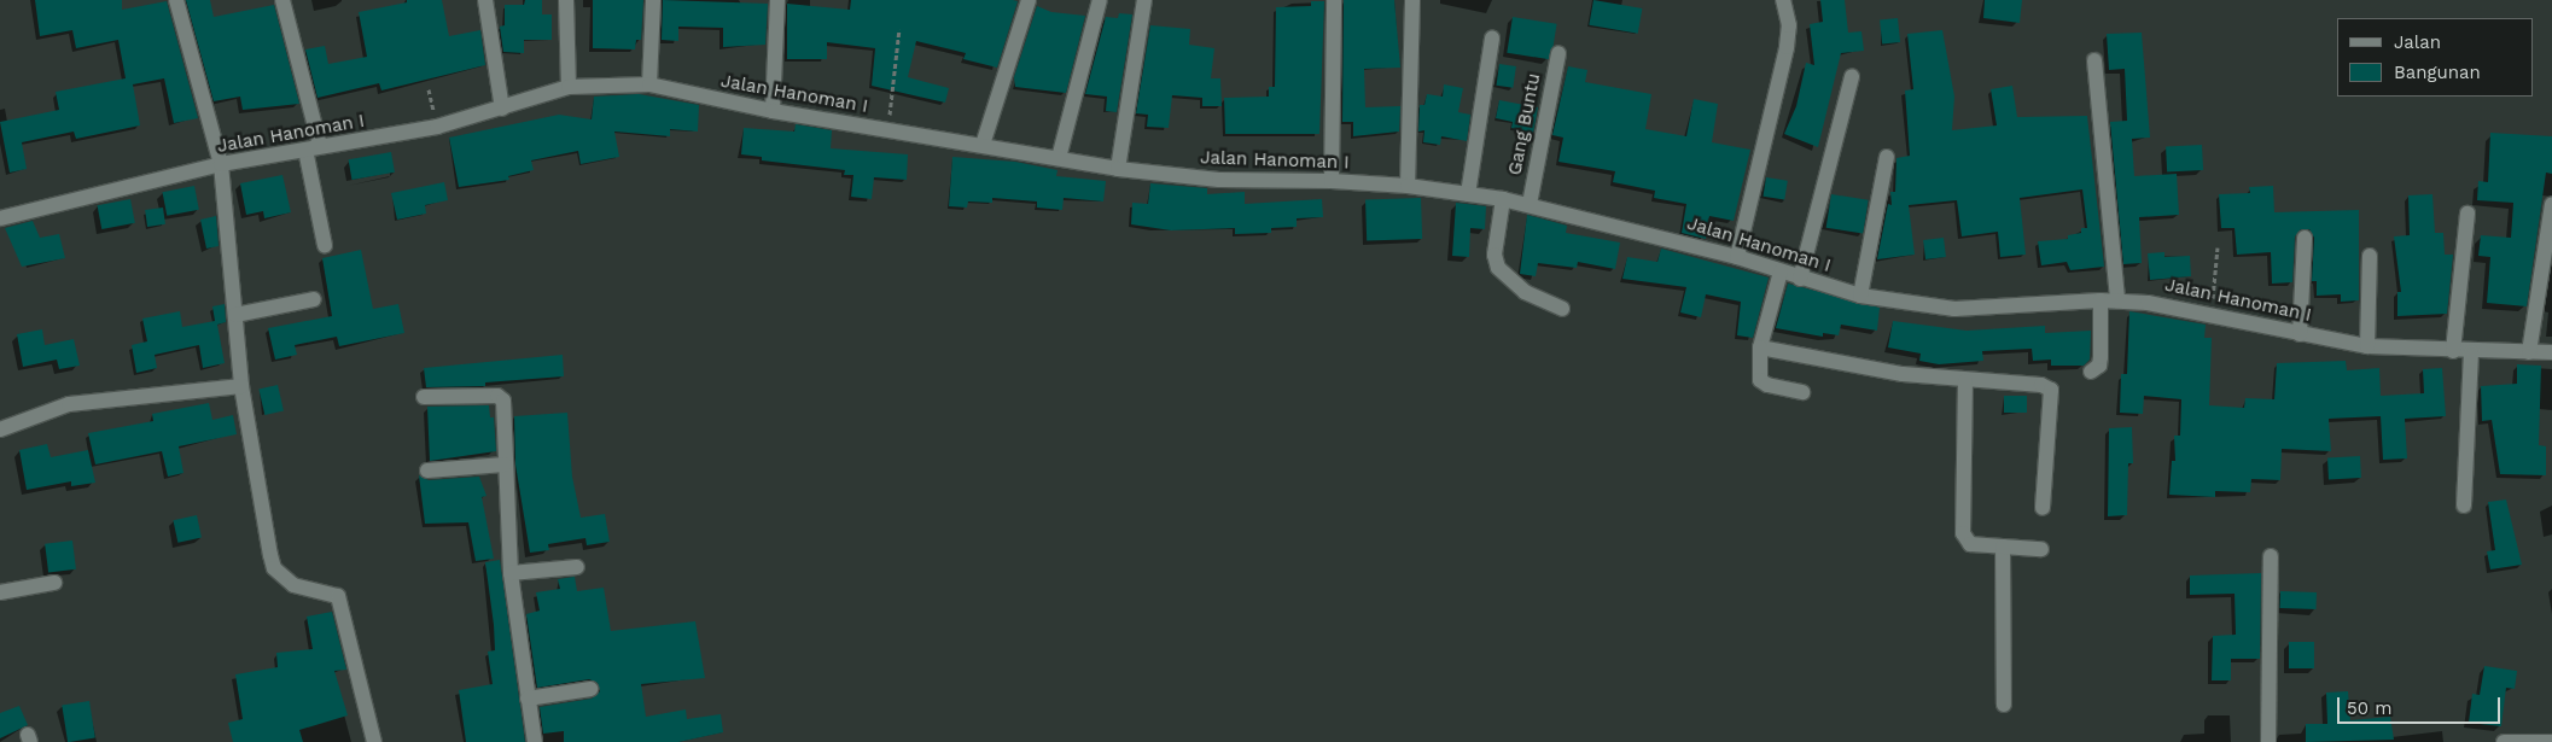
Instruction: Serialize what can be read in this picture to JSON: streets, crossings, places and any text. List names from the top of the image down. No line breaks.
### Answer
{"streets":{"street":["Jalan Hanoman I","Gang Buntu"]},"crossings":[["Jalan Hanoman I","Gang Buntu"]],"legend":["Jalan","Bangunan"],"scale_bar":"50 m"}
